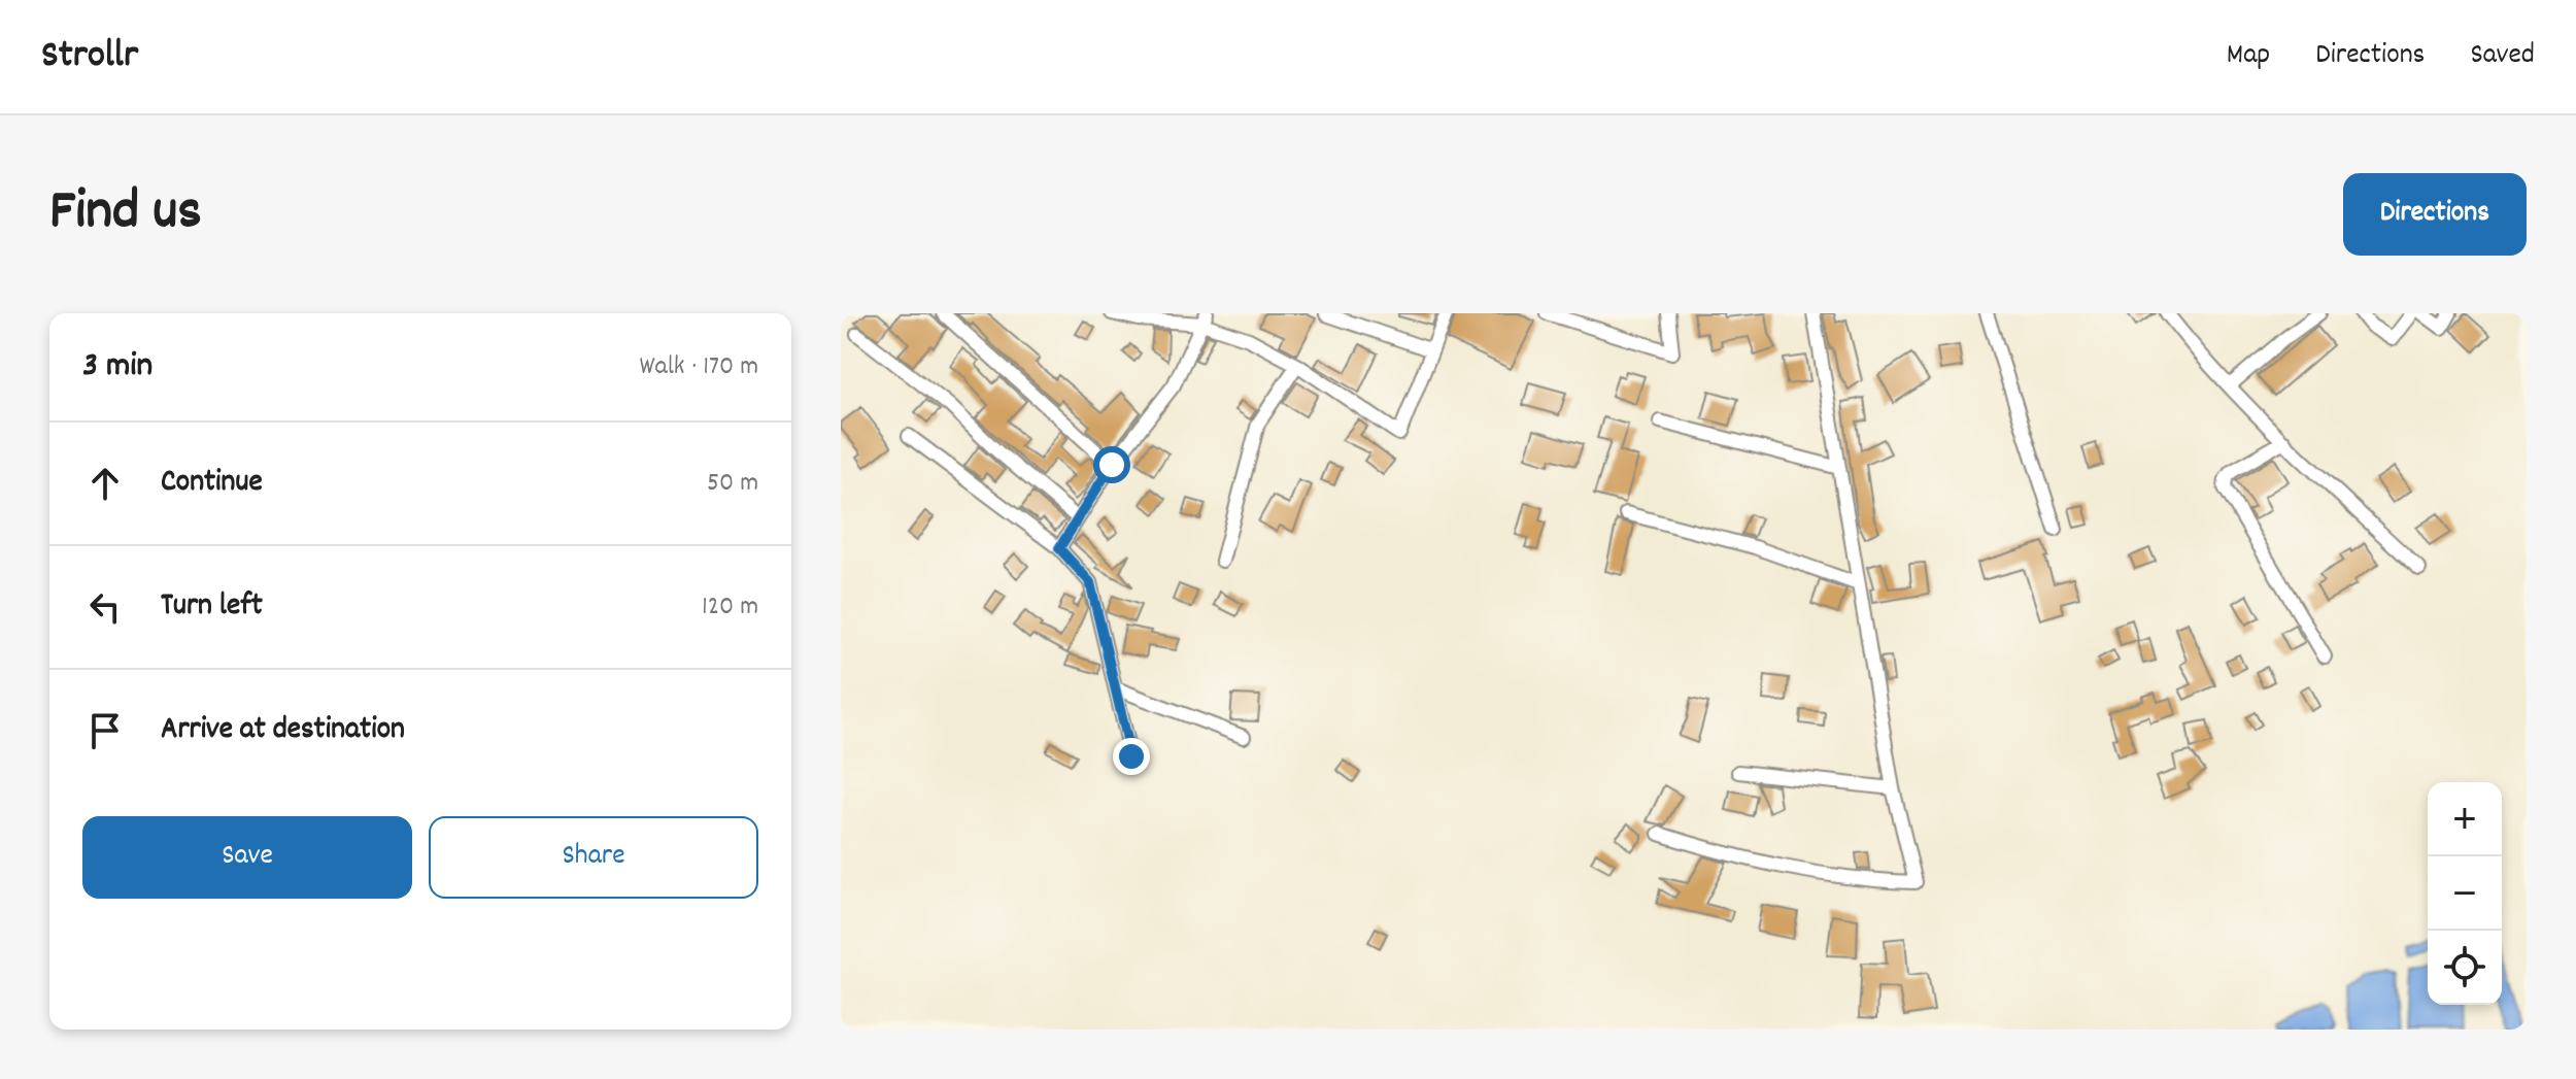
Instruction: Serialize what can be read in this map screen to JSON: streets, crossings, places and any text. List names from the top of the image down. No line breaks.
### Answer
{"page":{"header":"Strollr","nav":["Map","Directions","Saved"],"title":"Find us","buttons":["Directions",["Save","Share"]],"heading":["3 min","Walk · 170 m"],"list":[["Continue","50 m"],["Turn left","120 m"],"Arrive at destination"],"map_buttons":["+","−"]}}
